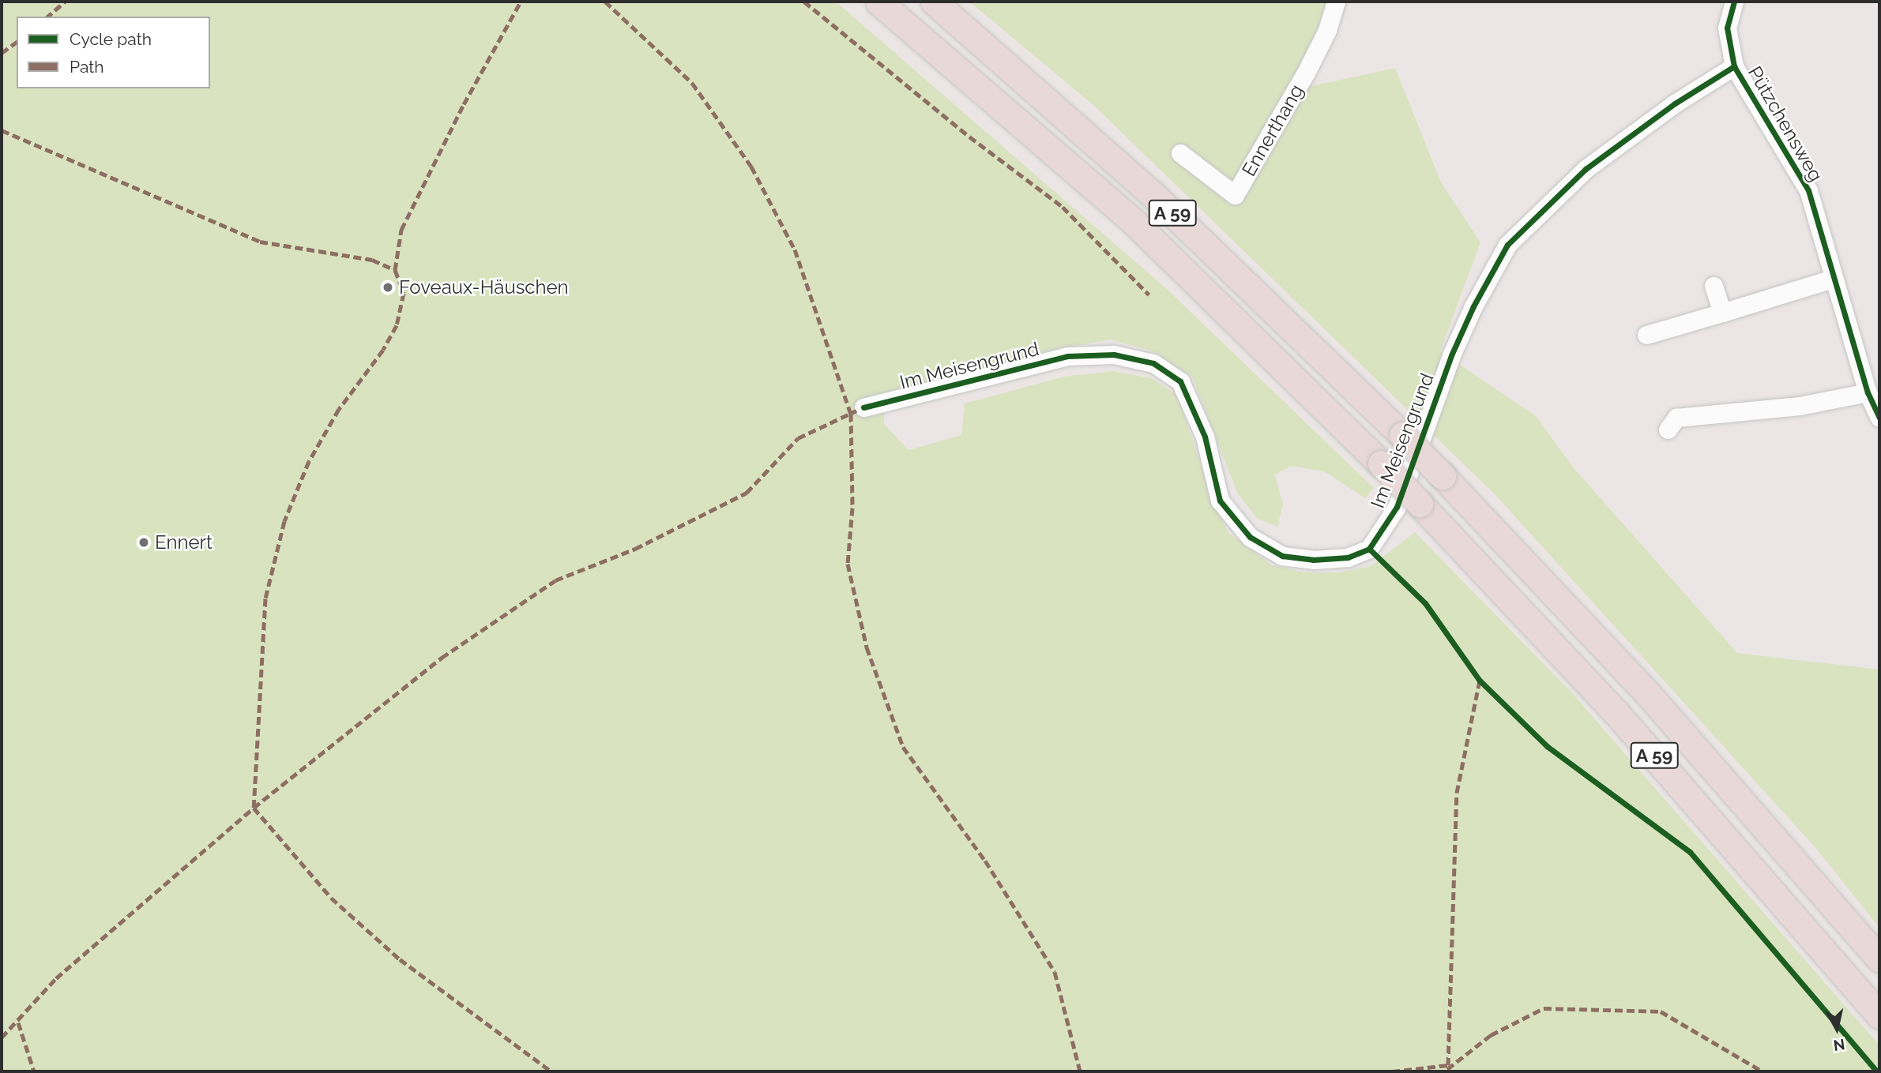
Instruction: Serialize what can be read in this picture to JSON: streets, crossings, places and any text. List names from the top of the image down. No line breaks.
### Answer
{"streets":{"highway":["A 59"],"street":["Pützchensweg","Ennerthang","Im Meisengrund"]},"crossings":[["Pützchensweg","Im Meisengrund"]],"places":["Foveaux-Häuschen","Ennert"],"legend":["Cycle path","Path"],"north":"bottom"}
